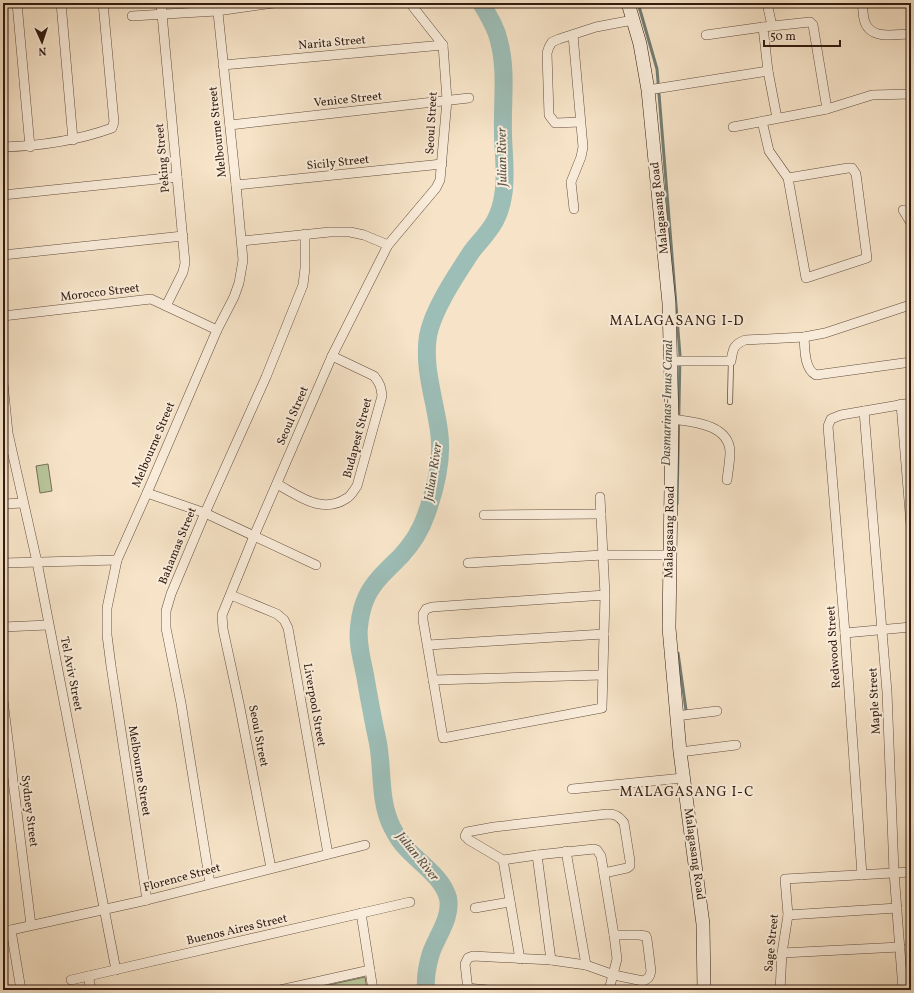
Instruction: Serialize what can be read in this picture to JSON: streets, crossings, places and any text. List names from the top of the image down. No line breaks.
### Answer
{"streets":{"main road":["Malagasang Road"],"street":["Narita Street","Venice Street","Seoul Street","Melbourne Street","Peking Street","Sicily Street","Morocco Street","Budapest Street","Bahamas Street","Redwood Street","Tel Aviv Street","Maple Street","Liverpool Street","Sydney Street","Florence Street","Buenos Aires Street","Sage Street"]},"crossings":[["Narita Street","Seoul Street"],["Narita Street","Melbourne Street"],["Venice Street","Seoul Street"],["Venice Street","Melbourne Street"],["Seoul Street","Sicily Street"],["Seoul Street","Budapest Street"],["Seoul Street","Liverpool Street"],["Seoul Street","Florence Street"],["Melbourne Street","Sicily Street"],["Melbourne Street","Morocco Street"],["Melbourne Street","Florence Street"],["Peking Street","Morocco Street"],["Bahamas Street","Florence Street"],["Redwood Street","Maple Street"],["Redwood Street","Sage Street"],["Tel Aviv Street","Florence Street"],["Tel Aviv Street","Buenos Aires Street"],["Liverpool Street","Florence Street"],["Sydney Street","Florence Street"]],"districts":["MALAGASANG I-D","MALAGASANG I-C"],"water":["Julian River","Dasmarinas-Imus Canal"],"scale_bar":"50 m","north":"bottom"}
